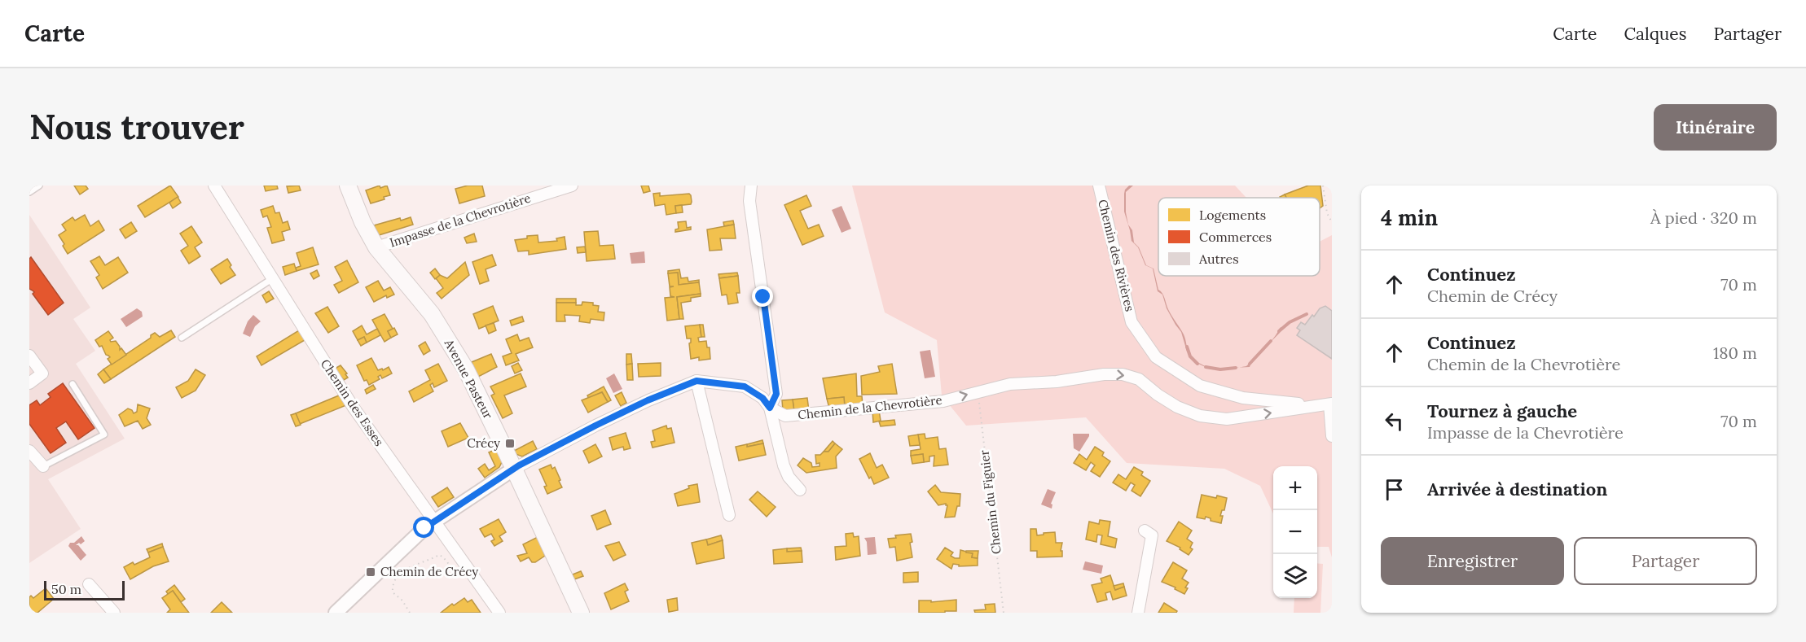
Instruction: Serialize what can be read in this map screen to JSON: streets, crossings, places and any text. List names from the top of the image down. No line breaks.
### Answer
{"streets":{"main road":["Avenue Pasteur"],"street":["Impasse de la Chevrotière","Chemin des Rivières","Chemin des Esses","Chemin de la Chevrotière"],"path":["Chemin du Figuier"]},"crossings":[["Impasse de la Chevrotière","Avenue Pasteur"],["Chemin des Rivières","Chemin de la Chevrotière"],["Avenue Pasteur","Chemin de la Chevrotière"],["Chemin de la Chevrotière","Chemin du Figuier"]],"one_way":["Chemin de la Chevrotière"],"places":{"transit":["Crécy","Chemin de Crécy"]},"legend":["Logements","Commerces","Autres"],"scale_bar":"50 m","page":{"header":"Carte","nav":["Carte","Calques","Partager"],"buttons":["Itinéraire",["Enregistrer","Partager"]],"title":"Nous trouver","heading":["4 min","À pied · 320 m"],"list":[["Continuez","Chemin de Crécy","70 m"],["Continuez","Chemin de la Chevrotière","180 m"],["Tournez à gauche","Impasse de la Chevrotière","70 m"],"Arrivée à destination"],"map_buttons":["+","−"],"scale":"50 m"}}
